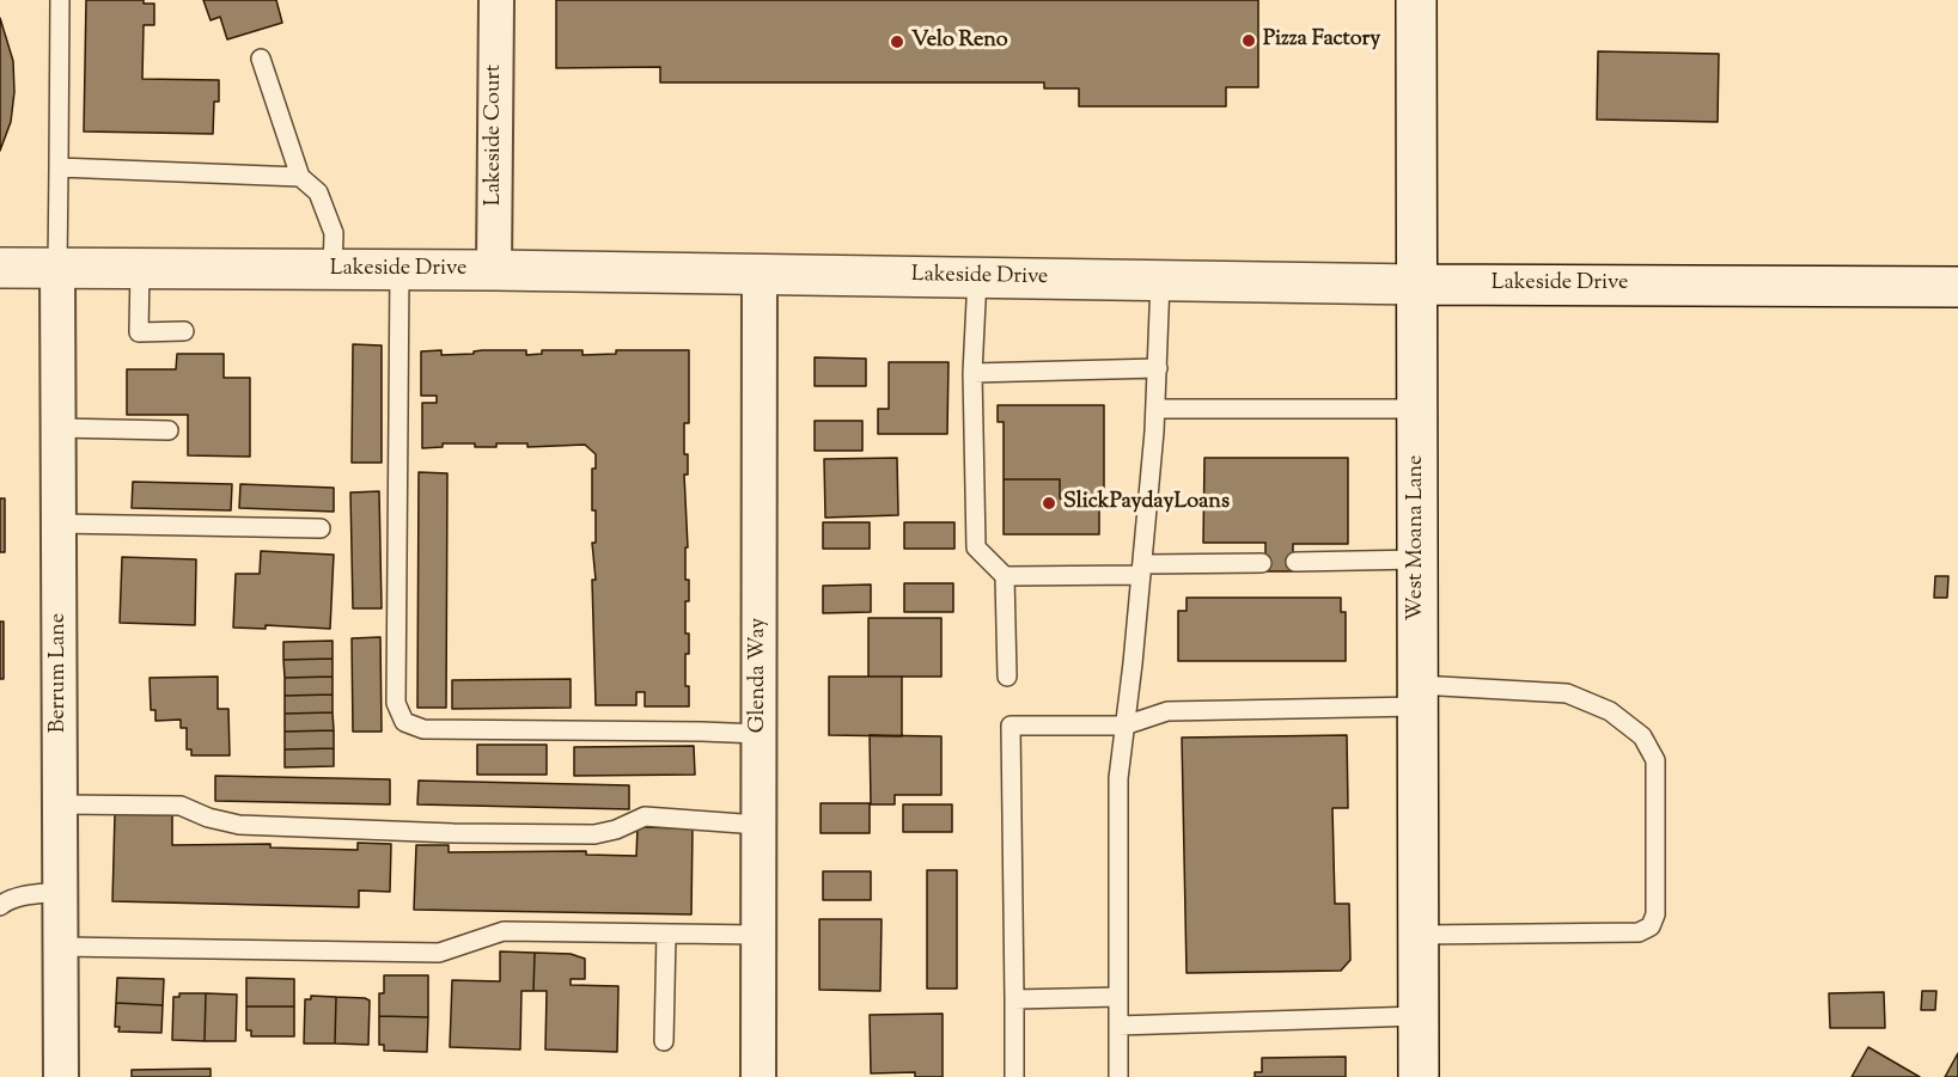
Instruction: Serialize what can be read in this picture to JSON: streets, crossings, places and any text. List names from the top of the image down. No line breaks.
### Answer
{"streets":{"main road":["Lakeside Drive","West Moana Lane"],"street":["Lakeside Court","Berrum Lane","Glenda Way"]},"crossings":[["Lakeside Court","Lakeside Drive"],["Lakeside Drive","West Moana Lane"],["Lakeside Drive","Berrum Lane"],["Lakeside Drive","Glenda Way"]],"places":["Pizza Factory","Velo Reno","SlickPaydayLoans"]}
